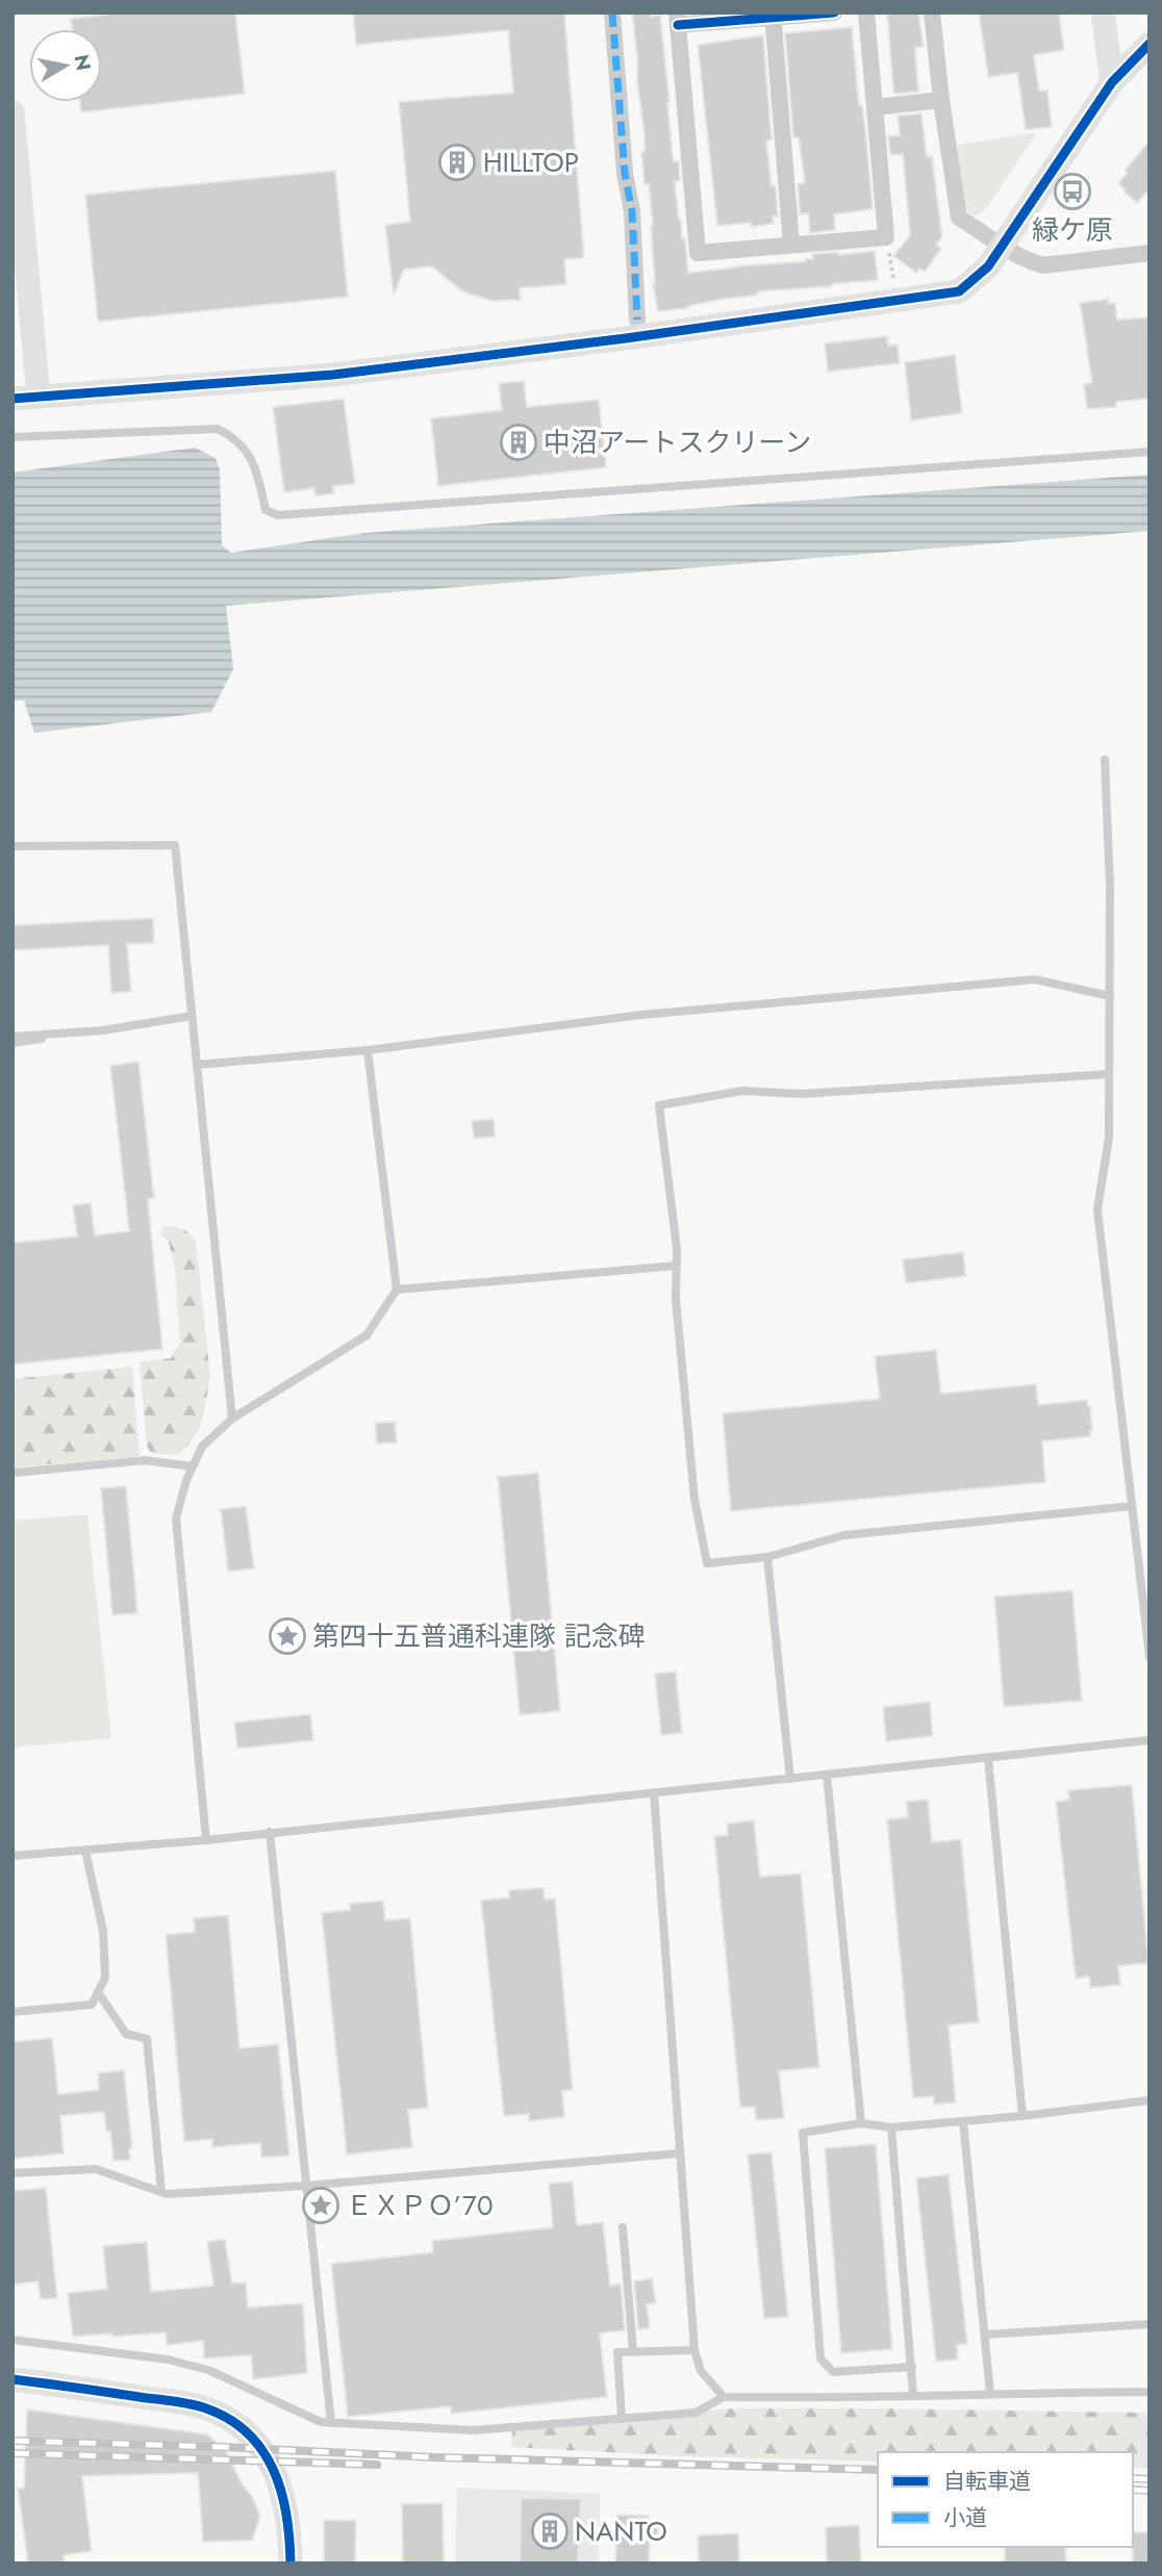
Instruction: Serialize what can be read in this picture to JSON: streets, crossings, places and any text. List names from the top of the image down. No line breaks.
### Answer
{"places":{"building":["HILLTOP","中沼アートスクリーン","NANTO"],"bus stop":["緑ケ原"],"place":["第四十五普通科連隊 記念碑","ＥＸＰＯ’７０"]},"legend":["自転車道","小道"],"north":"right"}
